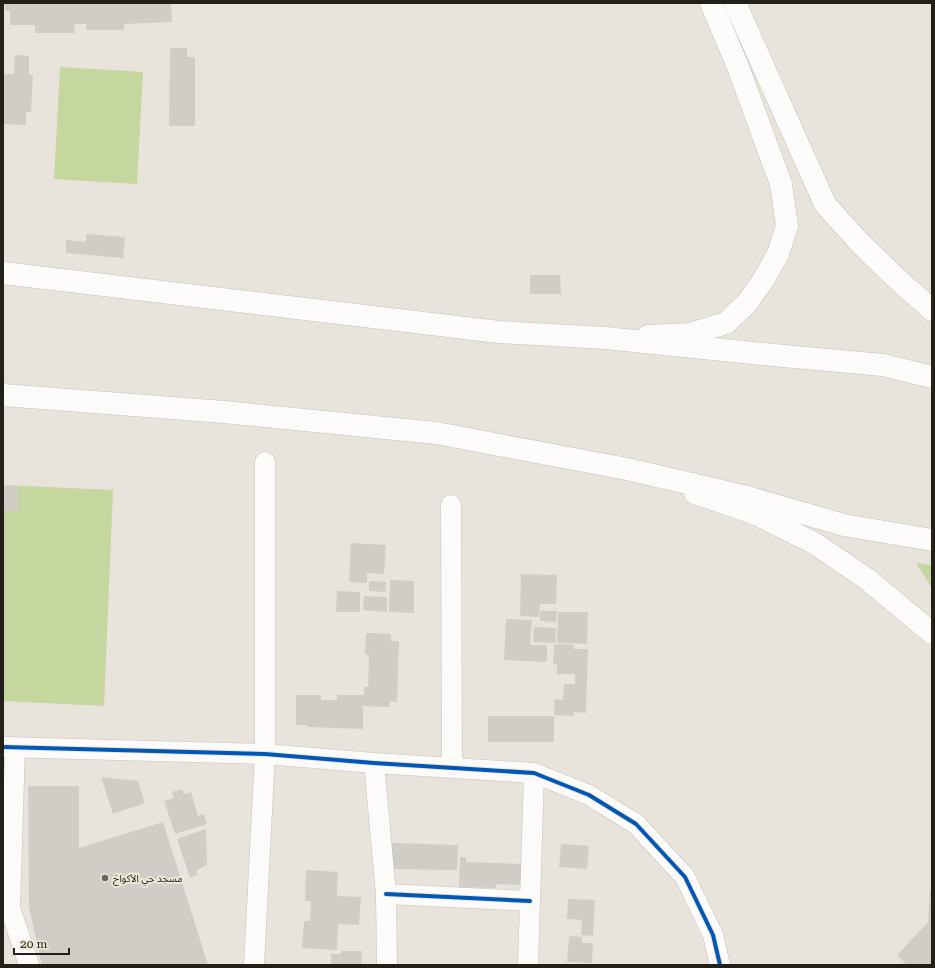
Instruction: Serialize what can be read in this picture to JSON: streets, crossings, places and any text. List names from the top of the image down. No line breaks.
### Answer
{"places":["مسجد حي الأكواخ"],"scale_bar":"20 m"}
